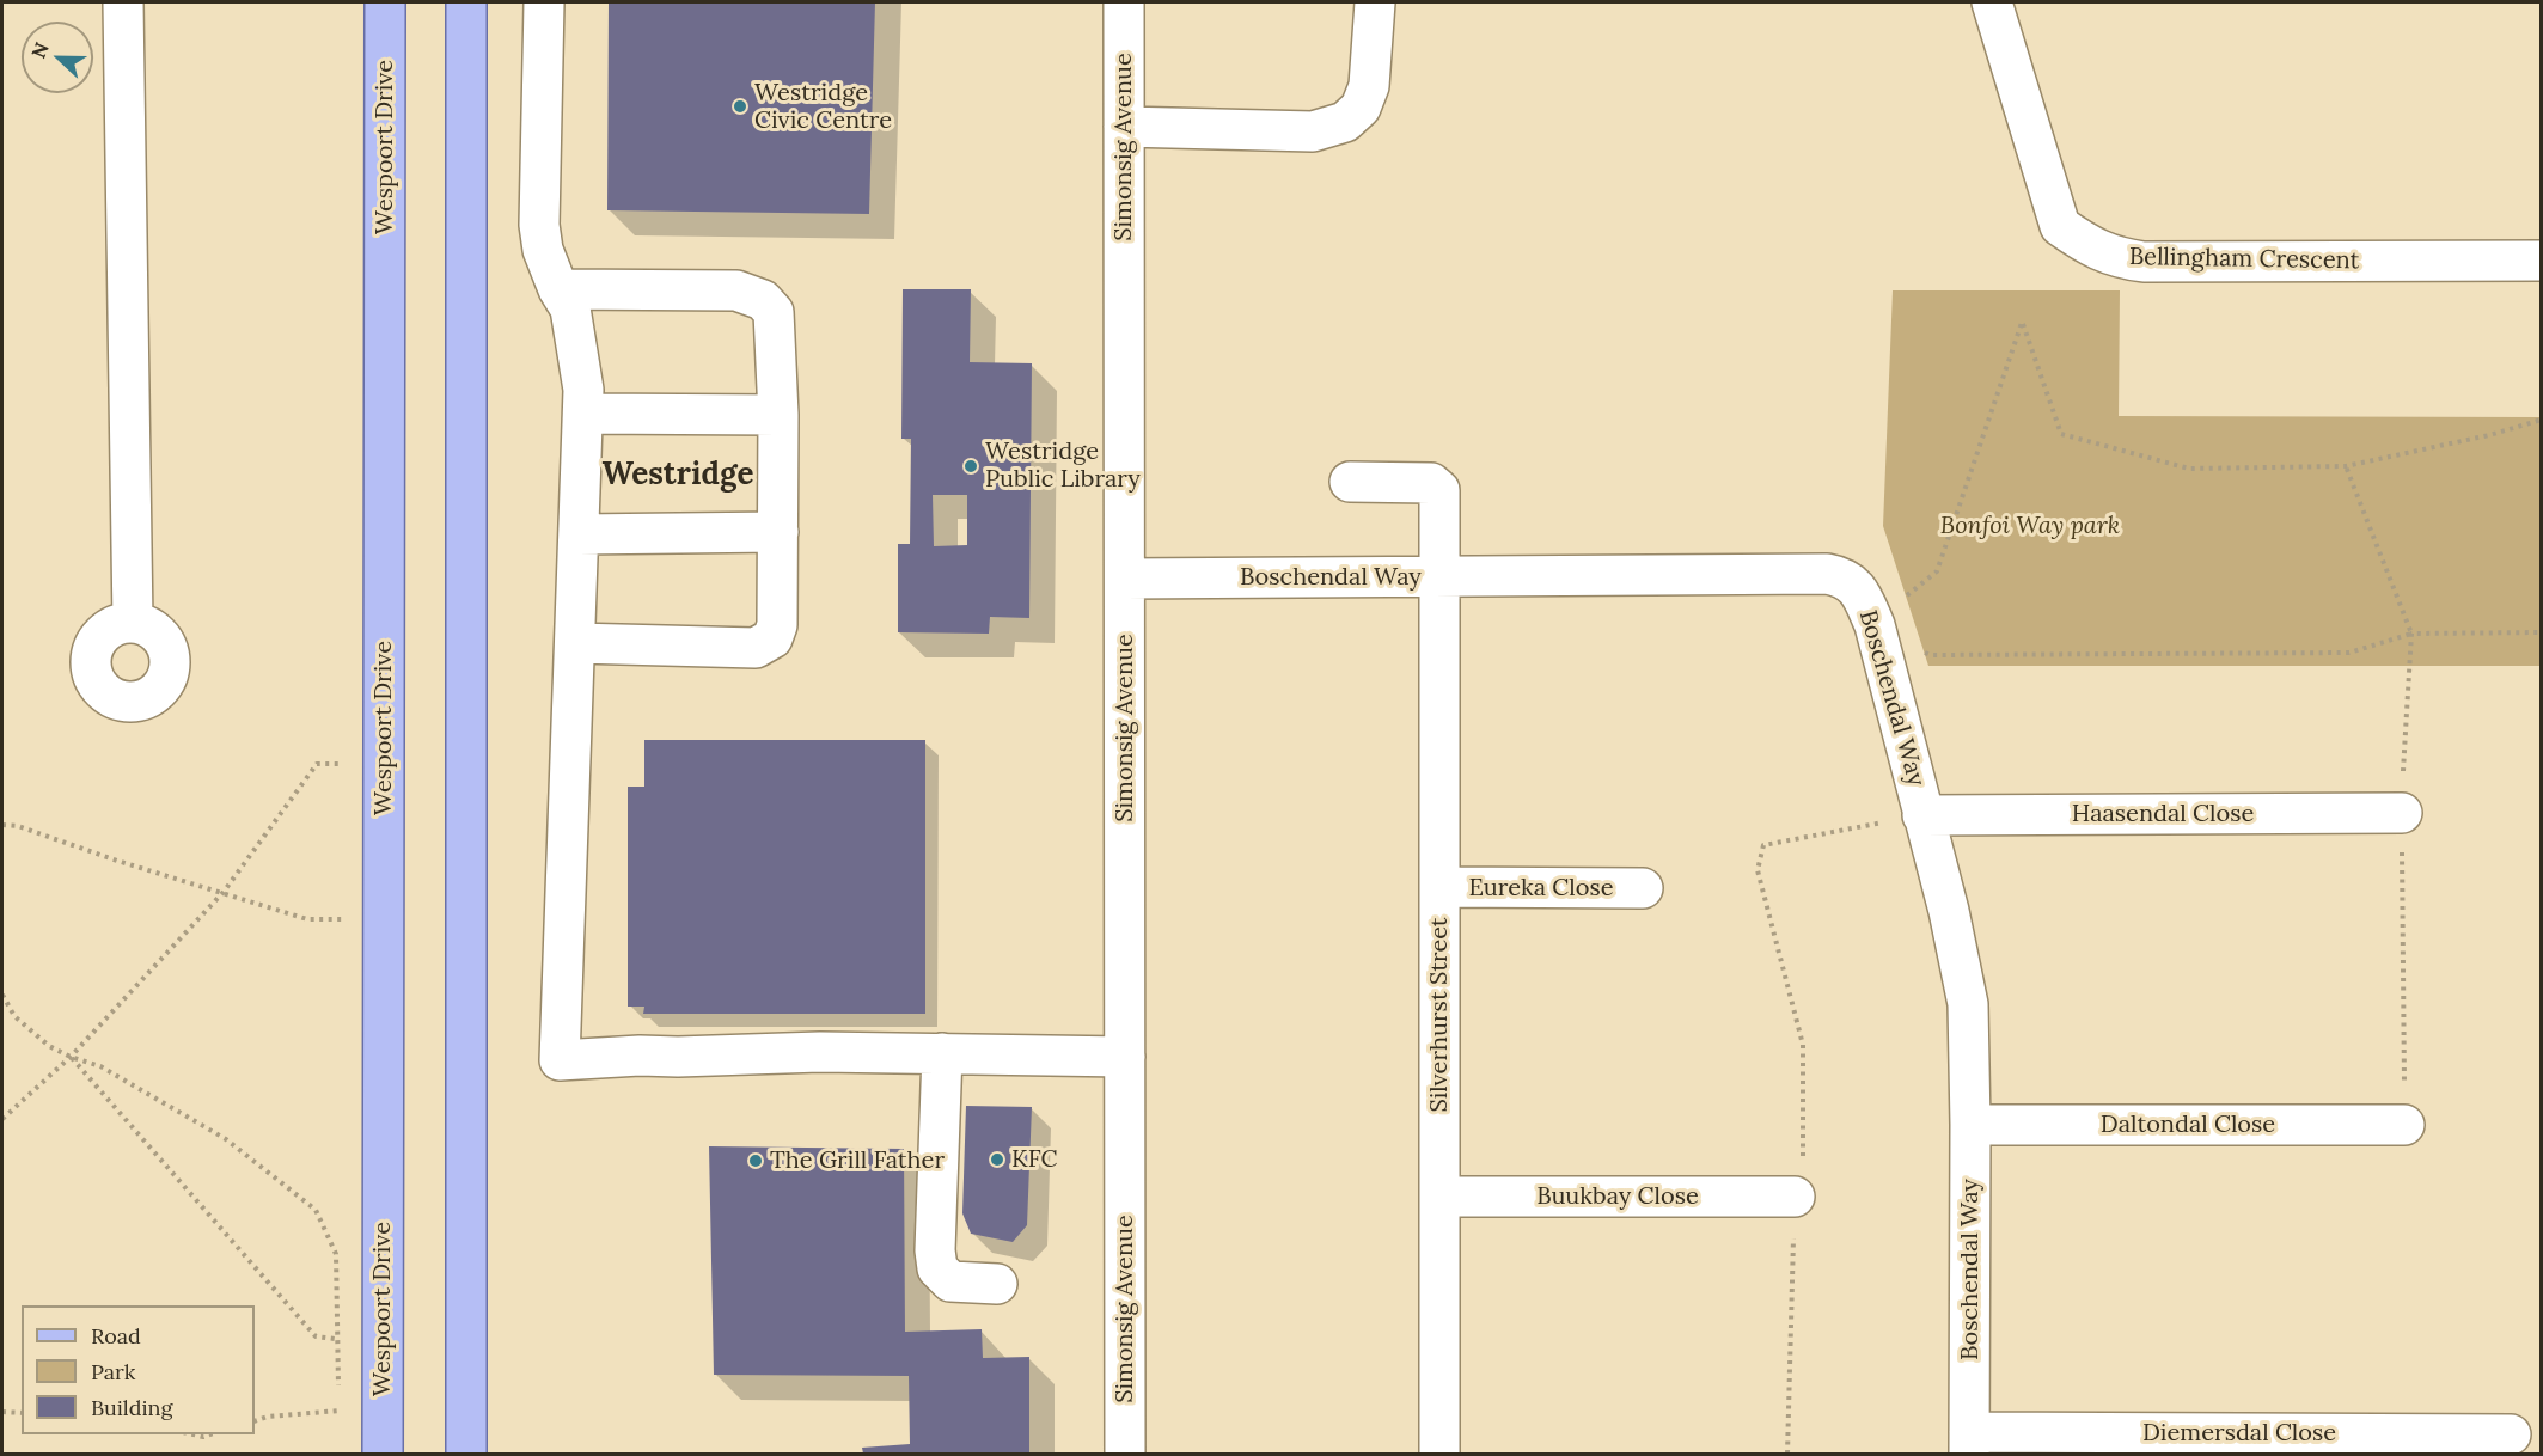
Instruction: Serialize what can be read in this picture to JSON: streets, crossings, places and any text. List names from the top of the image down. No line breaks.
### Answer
{"streets":{"main road":["Wespoort Drive"],"street":["Simonsig Avenue","Bellingham Crescent","Boschendal Way","Haasendal Close","Eureka Close","Silverhurst Street","Daltondal Close","Buukbay Close","Diemersdal Close"]},"crossings":[["Simonsig Avenue","Boschendal Way"],["Boschendal Way","Haasendal Close"],["Boschendal Way","Silverhurst Street"],["Boschendal Way","Daltondal Close"],["Boschendal Way","Diemersdal Close"],["Eureka Close","Silverhurst Street"],["Silverhurst Street","Buukbay Close"]],"districts":["Westridge"],"parks":["Bonfoi Way park"],"places":["Westridge Civic Centre","Westridge Public Library","KFC","The Grill Father"],"legend":["Road","Park","Building"],"north":"left"}
